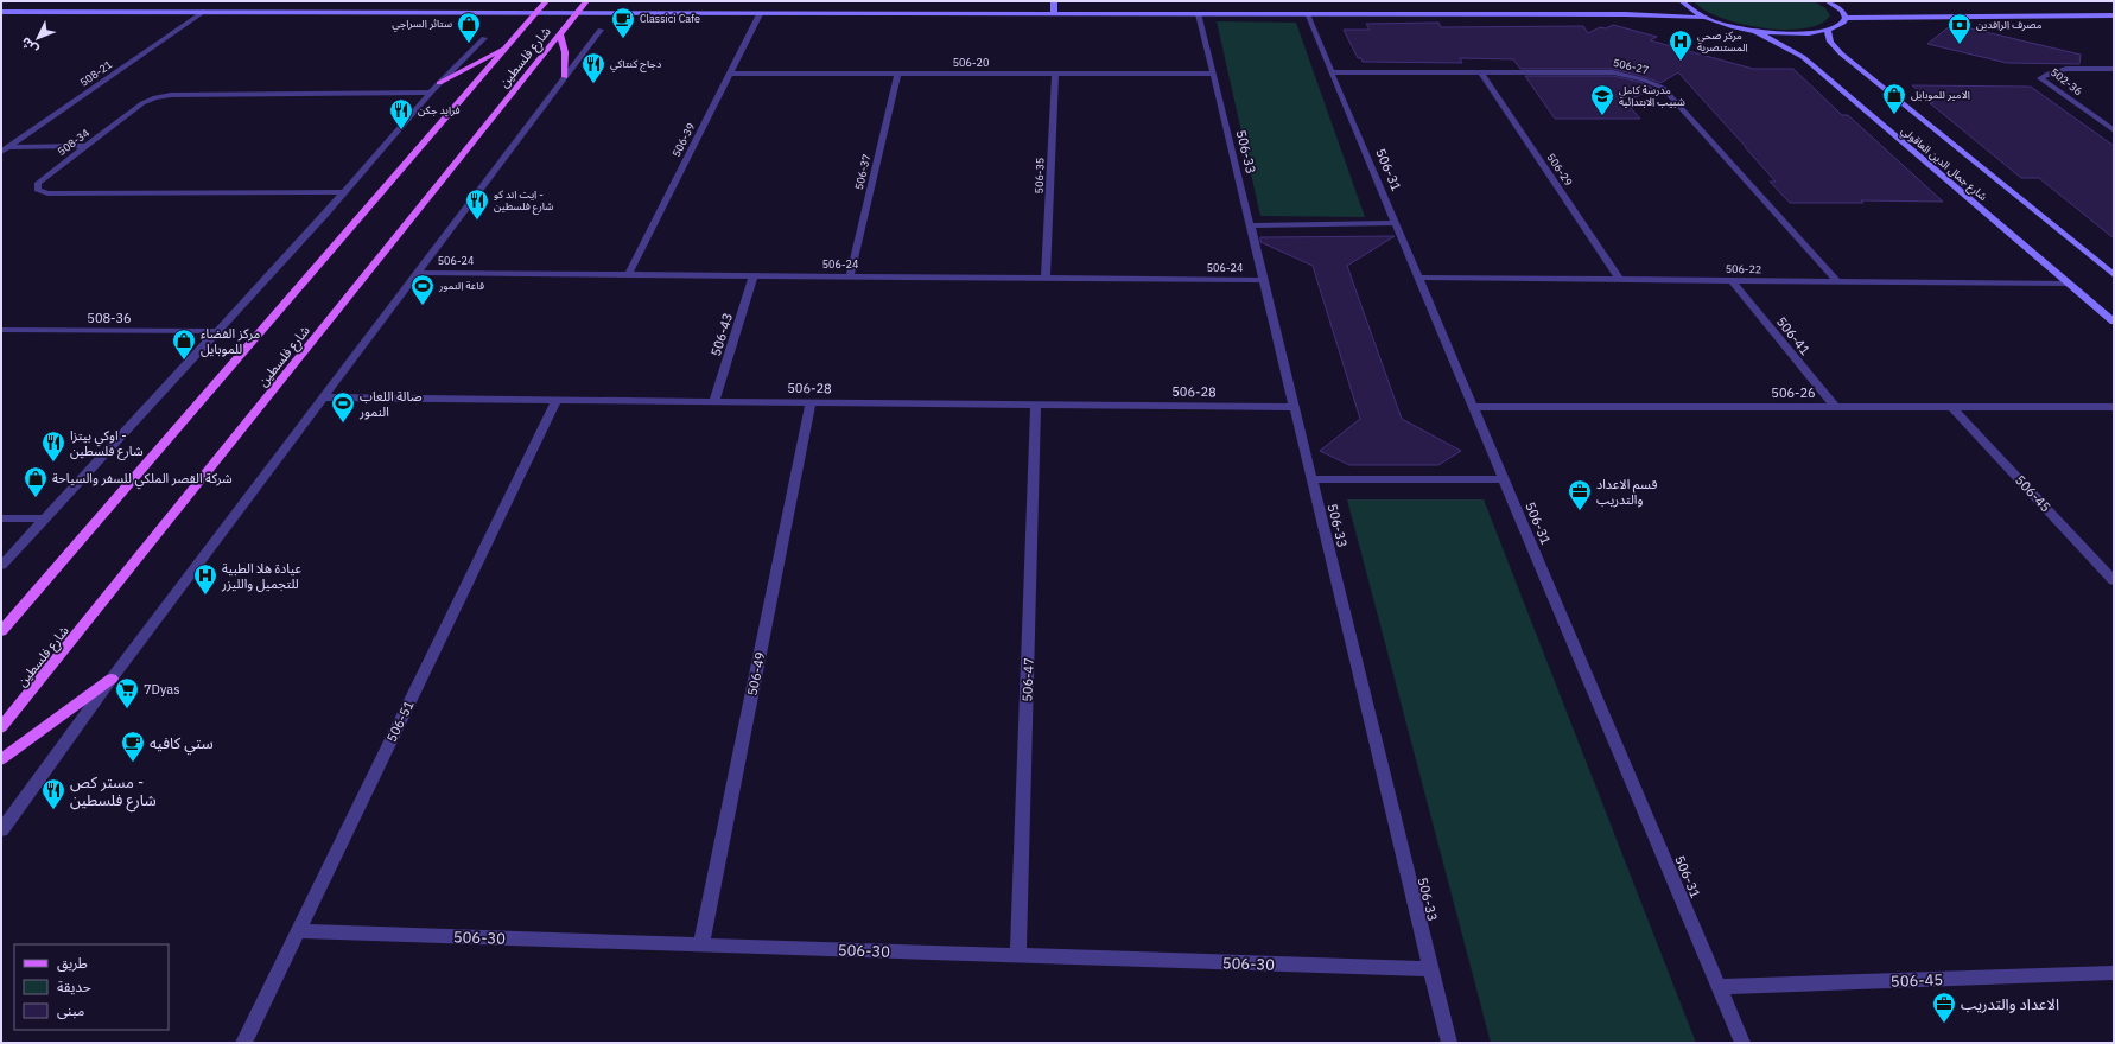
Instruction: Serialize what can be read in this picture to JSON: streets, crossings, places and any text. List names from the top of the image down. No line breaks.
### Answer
{"streets":{"main road":["شارع فلسطين"],"street":["506-20","506-27","508-21","502-36","506-39","508-34","506-33","شارع جمال الدين العاقولي","506-31","506-29","506-37","506-35","506-24","506-22","508-36","506-43","506-41","506-28","506-26","506-45","506-49","506-47","506-51","506-30"]},"crossings":[["506-20","506-39"],["506-20","506-33"],["506-20","506-37"],["506-20","506-35"],["506-27","506-31"],["506-27","506-29"],["506-27","506-22"],["506-39","506-24"],["506-33","506-24"],["506-33","506-28"],["506-33","506-30"],["شارع جمال الدين العاقولي","506-22"],["506-31","506-22"],["506-31","506-26"],["506-31","506-45"],["506-29","506-22"],["506-37","506-24"],["506-35","506-24"],["506-24","506-43"],["506-22","506-41"],["506-43","506-28"],["506-41","506-26"],["506-28","506-49"],["506-28","506-47"],["506-28","506-51"],["506-26","506-45"],["506-49","506-30"],["506-47","506-30"],["506-51","506-30"]],"places":{"cafe":["Classici Cafe","ستي كافيه"],"shop":["ستائر السراجي","الامير للموبايل","مركز الفضاء للموبايل","شركة القصر الملكي للسفر والسياحة"],"bank":["مصرف الرافدين"],"hospital":["مركز صحي المستنصرية","عيادة هلا الطبية للتجميل والليزر"],"restaurant":["دجاج كنتاكي","فرايد جكن","ايت اند كو - شارع فلسطين","اوكي بيتزا - شارع فلسطين","مستر كص - شارع فلسطين"],"school or university":["مدرسة كامل شبيب الابتدائية"],"sports":["قاعة النمور","صالة اللعاب النمور"],"office":["قسم الاعداد والتدريب","الاعداد والتدريب"],"supermarket":["7Dyas"]},"legend":["طريق","حديقة","مبنى"],"north":"bottom left"}
